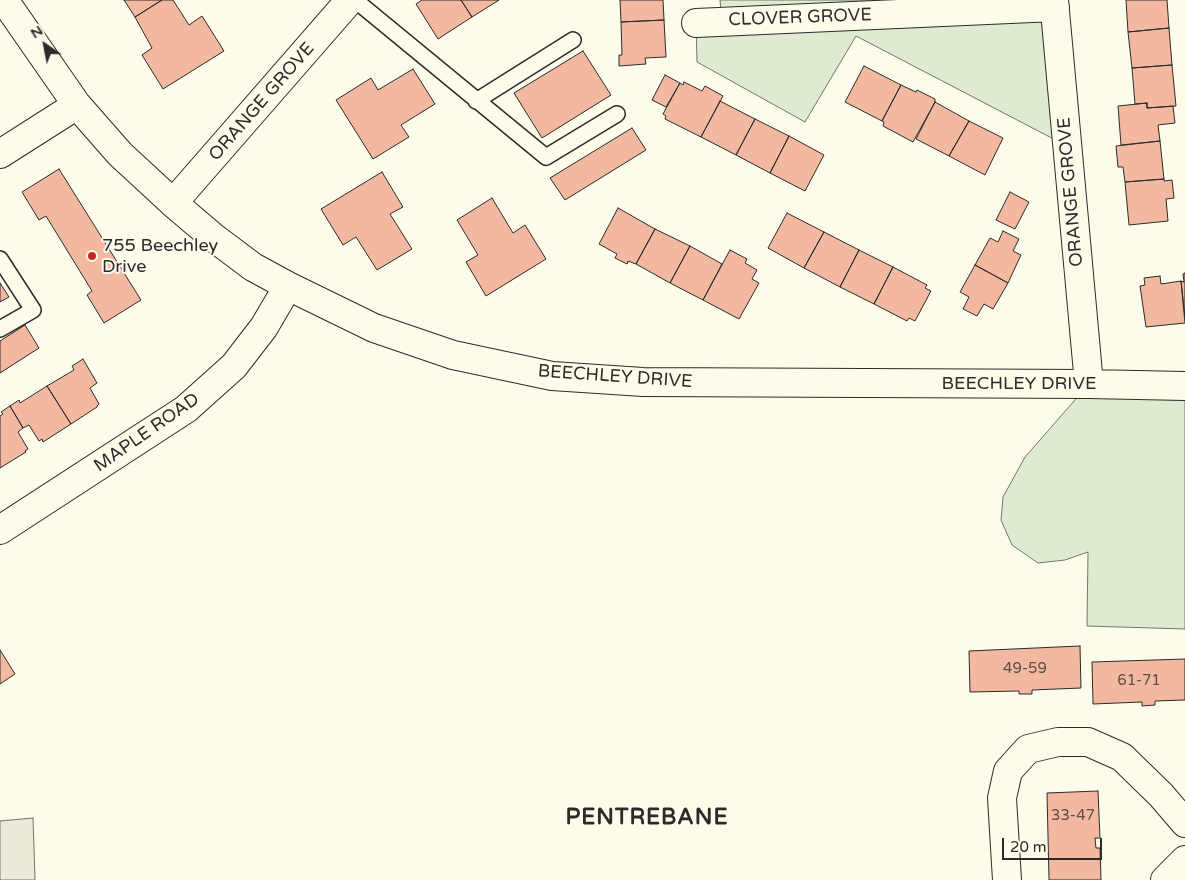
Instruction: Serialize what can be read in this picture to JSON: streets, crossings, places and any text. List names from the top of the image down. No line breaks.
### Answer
{"streets":{"street":["CLOVER GROVE","ORANGE GROVE","BEECHLEY DRIVE","MAPLE ROAD"]},"crossings":[["CLOVER GROVE","ORANGE GROVE"],["ORANGE GROVE","BEECHLEY DRIVE"],["BEECHLEY DRIVE","MAPLE ROAD"]],"districts":["PENTREBANE"],"places":["755 Beechley Drive"],"house_numbers":["49-59","61-71","33-47"],"scale_bar":"20 m","north":"top left"}
